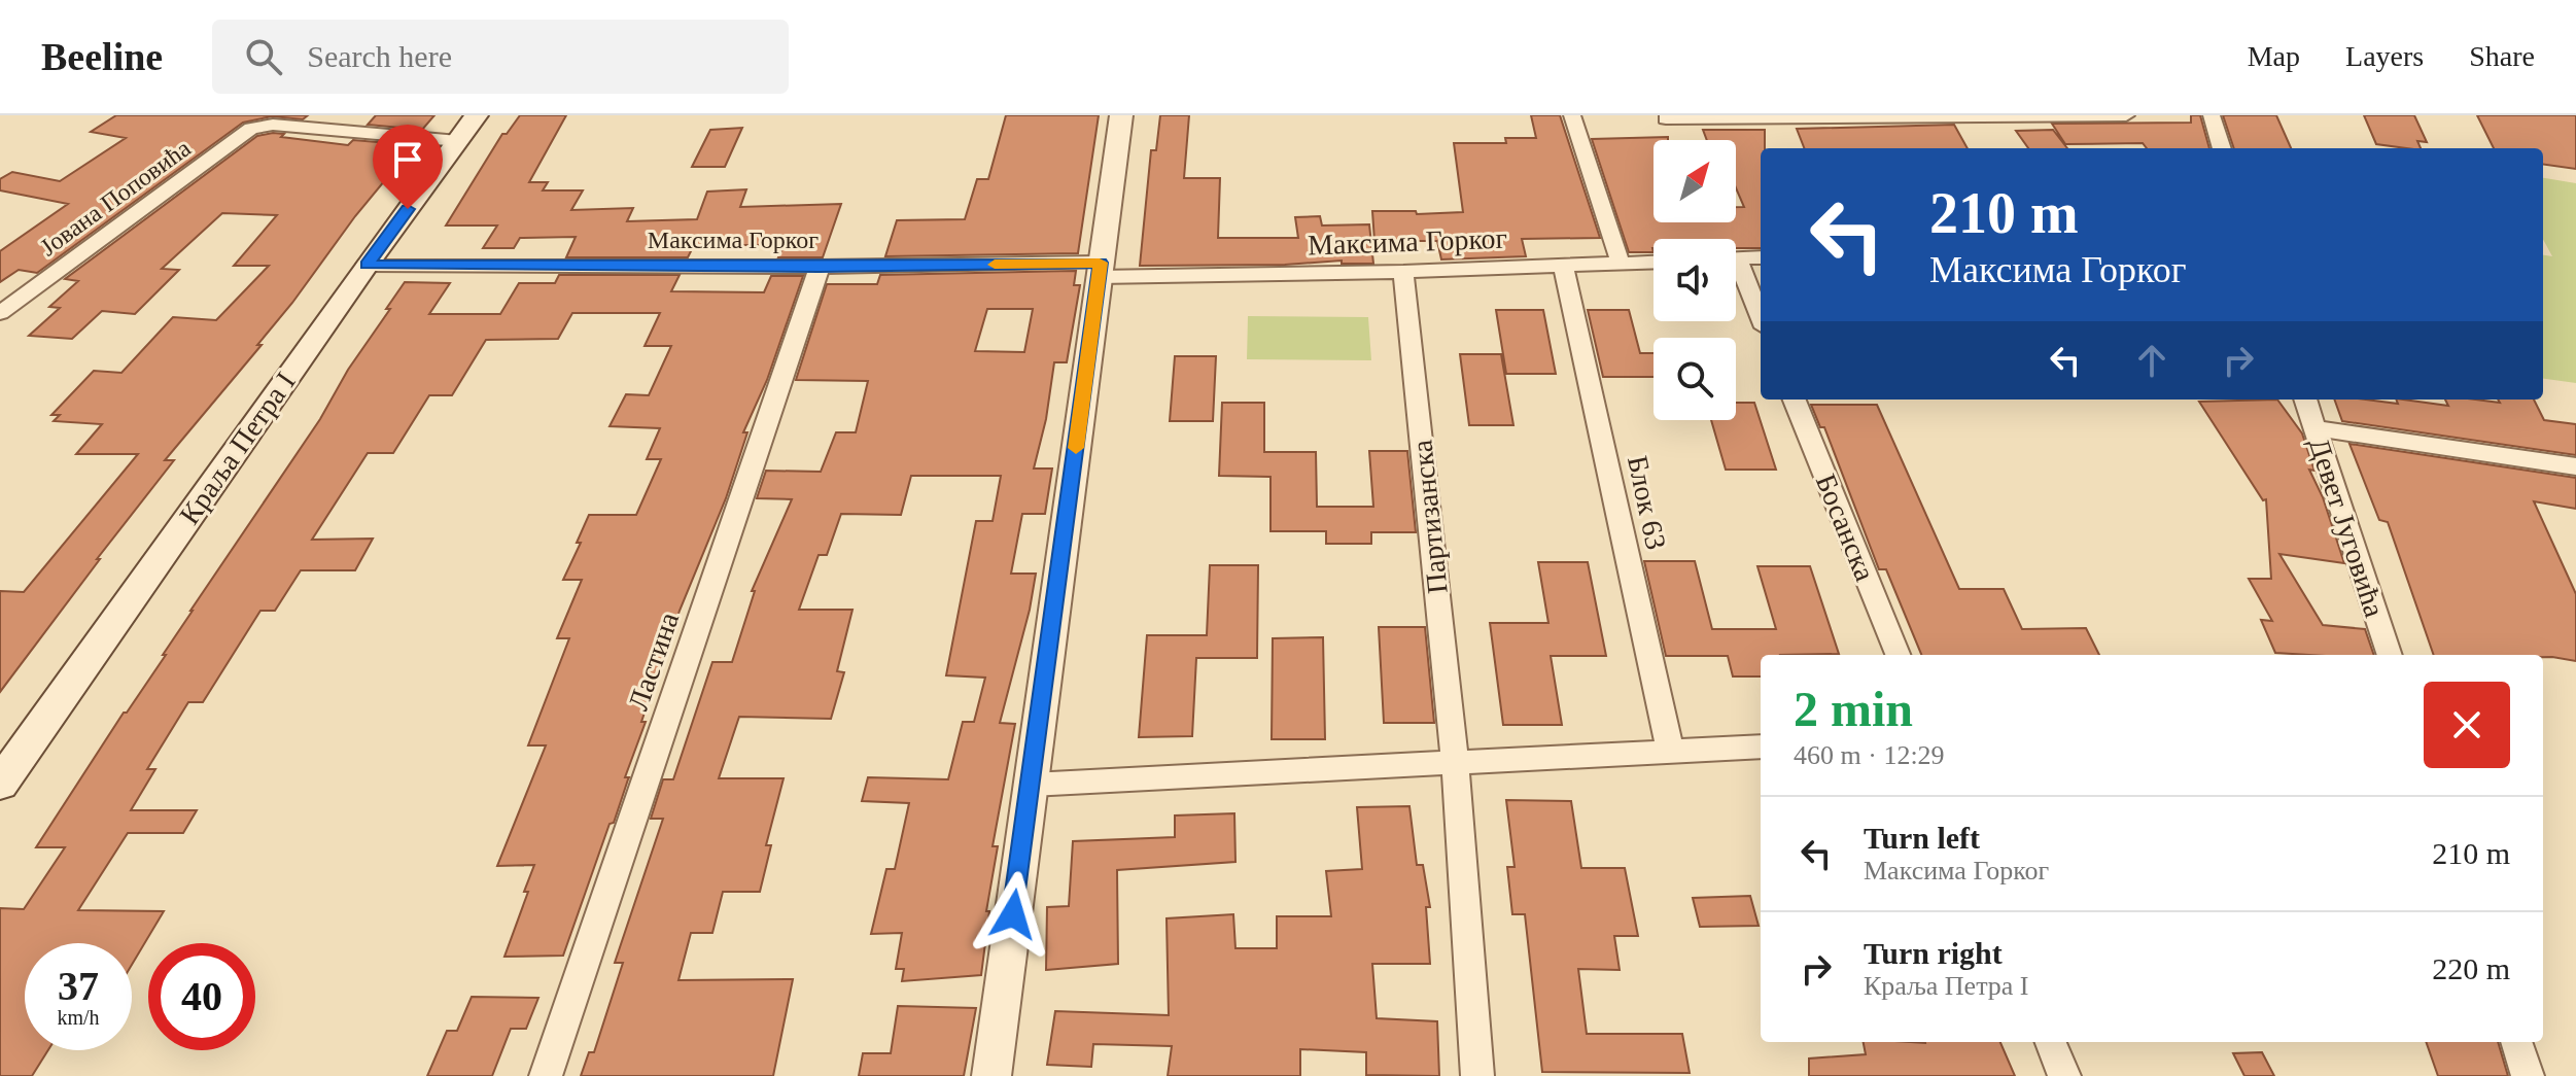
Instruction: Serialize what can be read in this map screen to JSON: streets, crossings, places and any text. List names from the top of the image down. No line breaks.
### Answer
{"streets":{"main road":["Краља Петра I"],"street":["Јована Поповића","Максима Горког","Блок 63","Партизанска","Босанска","Девет Југовића","Ластина"]},"crossings":[["Јована Поповића","Краља Петра I"],["Максима Горког","Краља Петра I"],["Максима Горког","Блок 63"],["Максима Горког","Партизанска"],["Максима Горког","Ластина"]],"north":"top right","page":{"header":"Beeline","search":"Search here","nav":["Map","Layers","Share"],"turn":["210 m","Максима Горког"],"heading":["2 min","460 m · 12:29"],"list":[{"name":"Turn left","note":"Максима Горког","value":"210 m"},{"name":"Turn right","note":"Краља Петра I","value":"220 m"}],"speed":"37 km/h","limit":"40"}}
